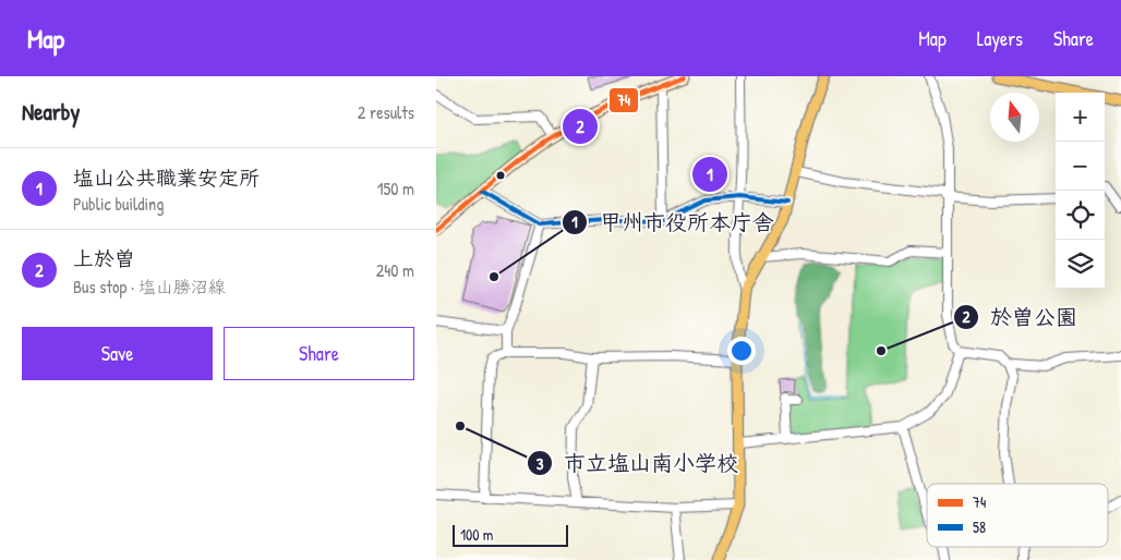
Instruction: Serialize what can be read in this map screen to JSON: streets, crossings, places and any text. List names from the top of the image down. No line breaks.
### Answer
{"places":["甲州市役所本庁舎","於曽公園","市立塩山南小学校"],"lines":["transit line 74","transit line 58"],"legend":["74","58"],"scale_bar":"100 m","north":"top","page":{"header":"Map","nav":["Map","Layers","Share"],"heading":["Nearby","2 results"],"map_buttons":["+","−"],"pins":["2","1"],"list":[{"mark":"1","name":"塩山公共職業安定所","note":"Public building","value":"150 m"},{"mark":"2","name":"上於曽","note":"Bus stop · 塩山勝沼線","value":"240 m"}],"buttons":["Save","Share"],"scale":"100 m"}}
